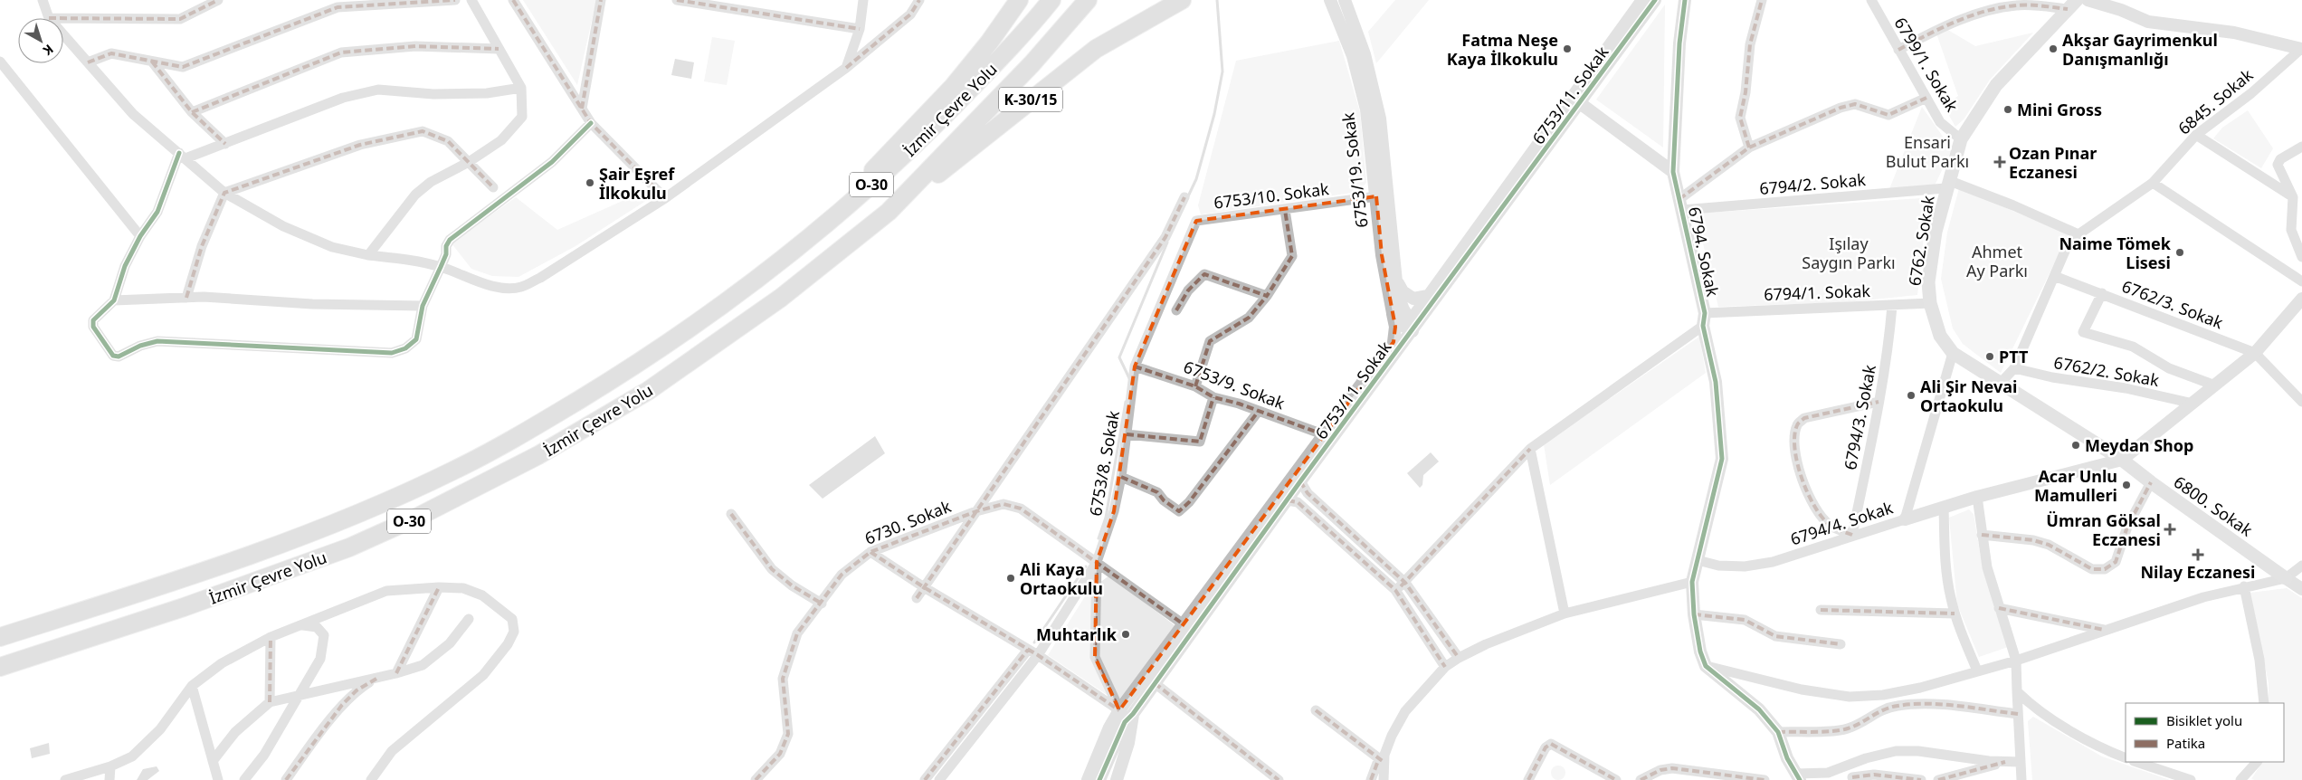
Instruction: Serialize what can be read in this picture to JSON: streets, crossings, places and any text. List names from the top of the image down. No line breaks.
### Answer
{"streets":{"highway":["K-30/15","İzmir Çevre Yolu","O-30"],"main road":["6762. Sokak","6800. Sokak"],"street":["6799/1. Sokak","6753/11. Sokak","6845. Sokak","6753/19. Sokak","6794/2. Sokak","6753/10. Sokak","6794. Sokak","6794/1. Sokak","6762/3. Sokak","6762/2. Sokak","6753/9. Sokak","6794/3. Sokak","6753/8. Sokak","6730. Sokak","6794/4. Sokak"]},"crossings":[["6799/1. Sokak","6762. Sokak"],["6753/11. Sokak","6753/19. Sokak"],["6753/11. Sokak","6753/9. Sokak"],["6753/11. Sokak","6730. Sokak"],["K-30/15","İzmir Çevre Yolu"],["6845. Sokak","6762. Sokak"],["6845. Sokak","6762/3. Sokak"],["6845. Sokak","6762/2. Sokak"],["6753/19. Sokak","6753/10. Sokak"],["6794/2. Sokak","6762. Sokak"],["6794/2. Sokak","6794. Sokak"],["6753/10. Sokak","6753/8. Sokak"],["6762. Sokak","6794/1. Sokak"],["6762. Sokak","6800. Sokak"],["6762. Sokak","6794/4. Sokak"],["6794. Sokak","6794/1. Sokak"],["6794. Sokak","6794/4. Sokak"],["6794/1. Sokak","6794/3. Sokak"],["6753/9. Sokak","6753/8. Sokak"],["6794/3. Sokak","6794/4. Sokak"],["6753/8. Sokak","6730. Sokak"]],"parks":["Ensari Bulut Parkı","Işılay Saygın Parkı","Ahmet Ay Parkı"],"places":{"other":["Fatma Neşe Kaya İlkokulu","Akşar Gayrimenkul Danışmanlığı","Mini Gross","Şair Eşref İlkokulu","Naime Tömek Lisesi","PTT","Ali Şir Nevai Ortaokulu","Meydan Shop","Acar Unlu Mamulleri","Ali Kaya Ortaokulu","Muhtarlık"],"health":["Ozan Pınar Eczanesi","Ümran Göksal Eczanesi","Nilay Eczanesi"]},"legend":["Bisiklet yolu","Patika"],"north":"bottom right"}
